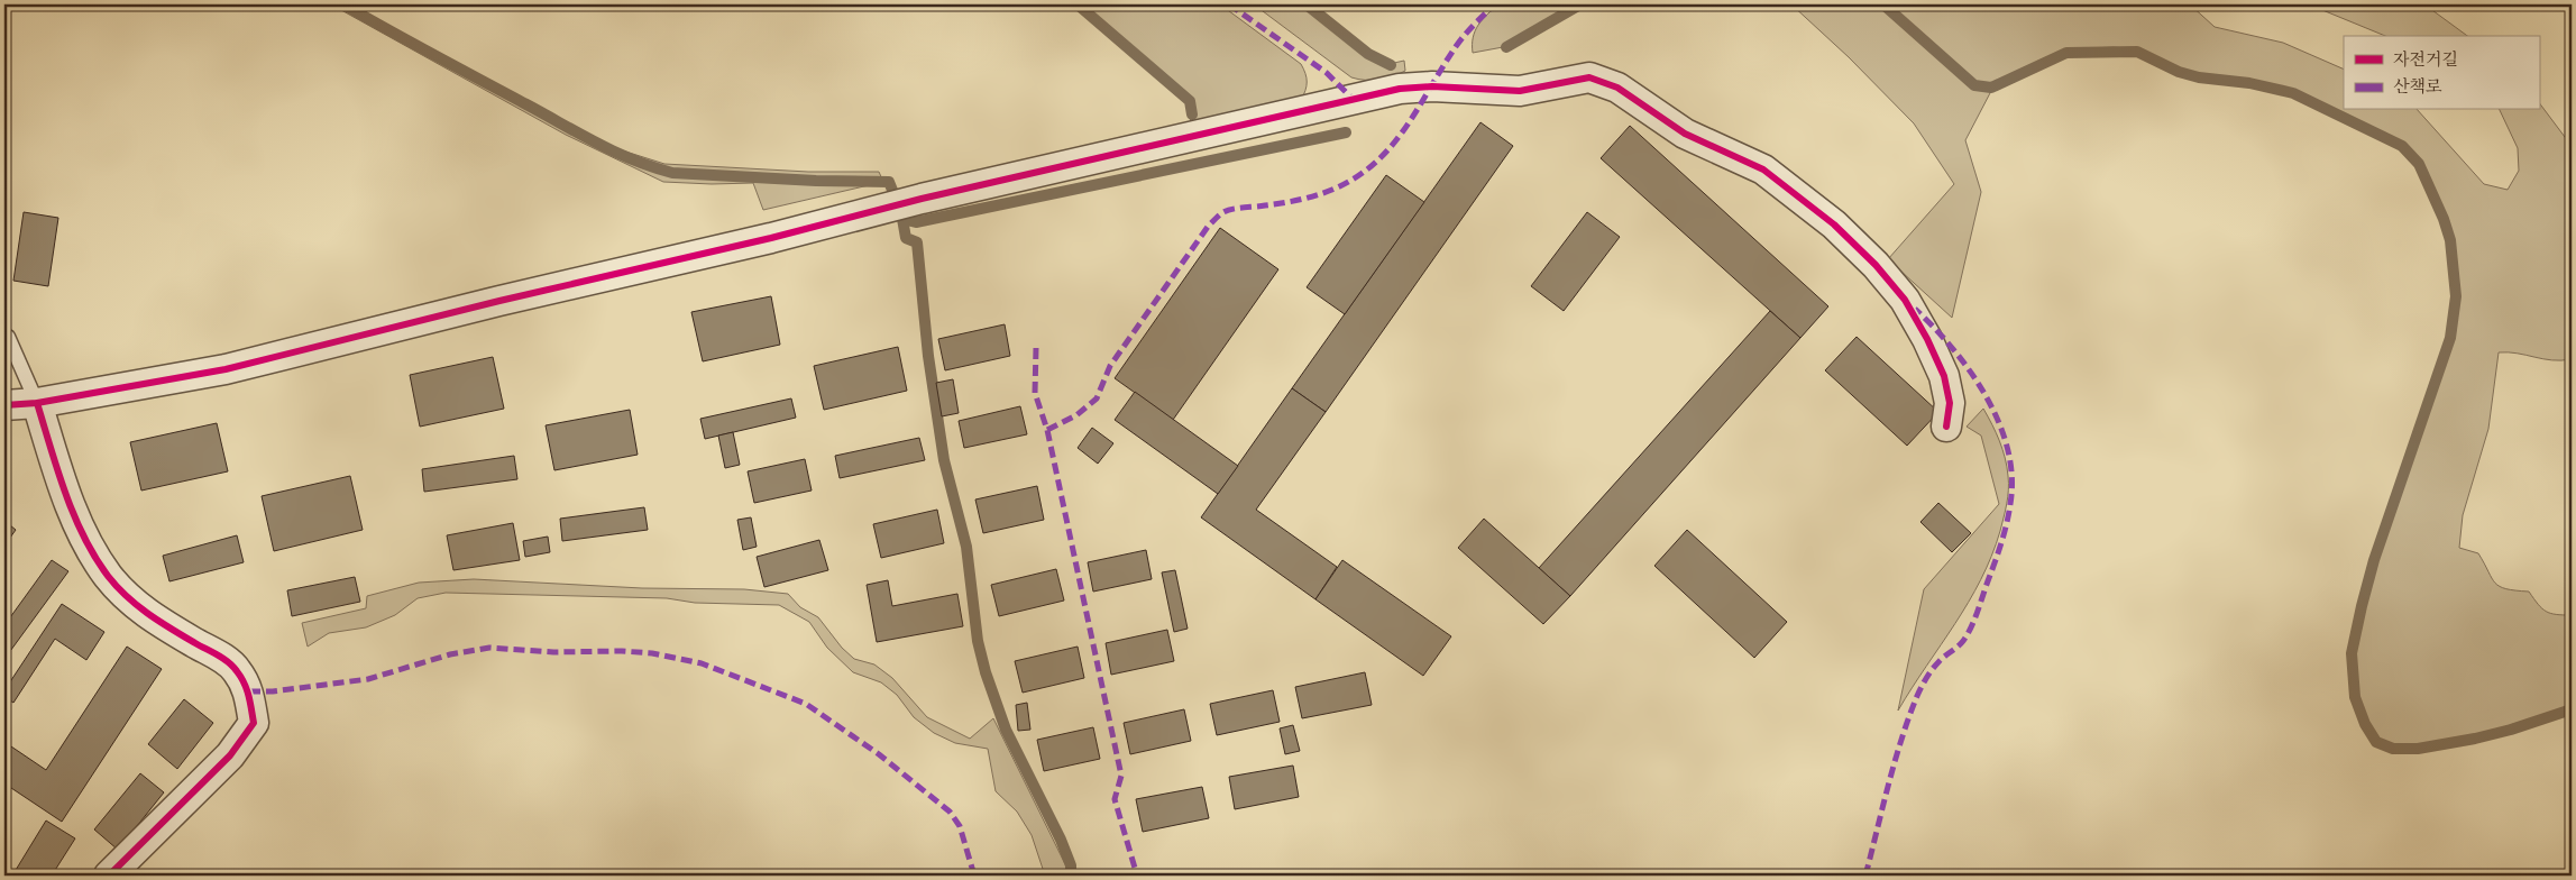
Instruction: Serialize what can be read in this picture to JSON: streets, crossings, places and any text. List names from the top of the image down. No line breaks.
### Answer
{"legend":["자전거길","산책로"]}
